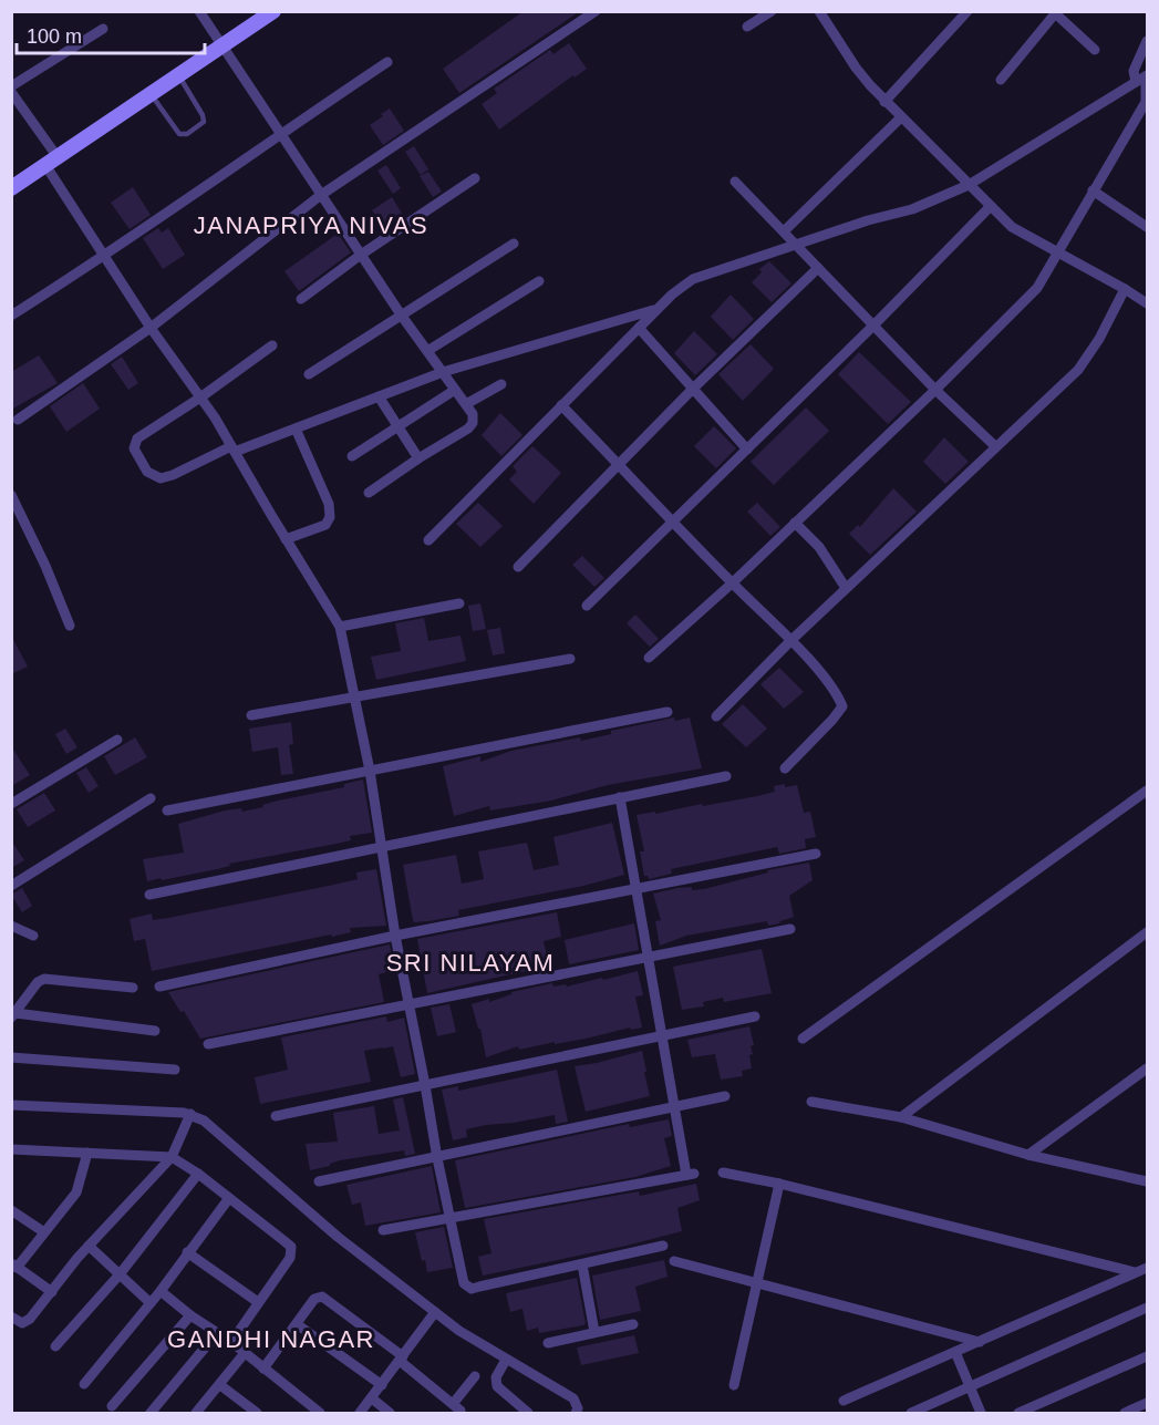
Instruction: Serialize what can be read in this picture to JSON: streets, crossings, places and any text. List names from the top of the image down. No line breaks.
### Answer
{"districts":["JANAPRIYA NIVAS","SRI NILAYAM","GANDHI NAGAR"],"scale_bar":"100 m"}
